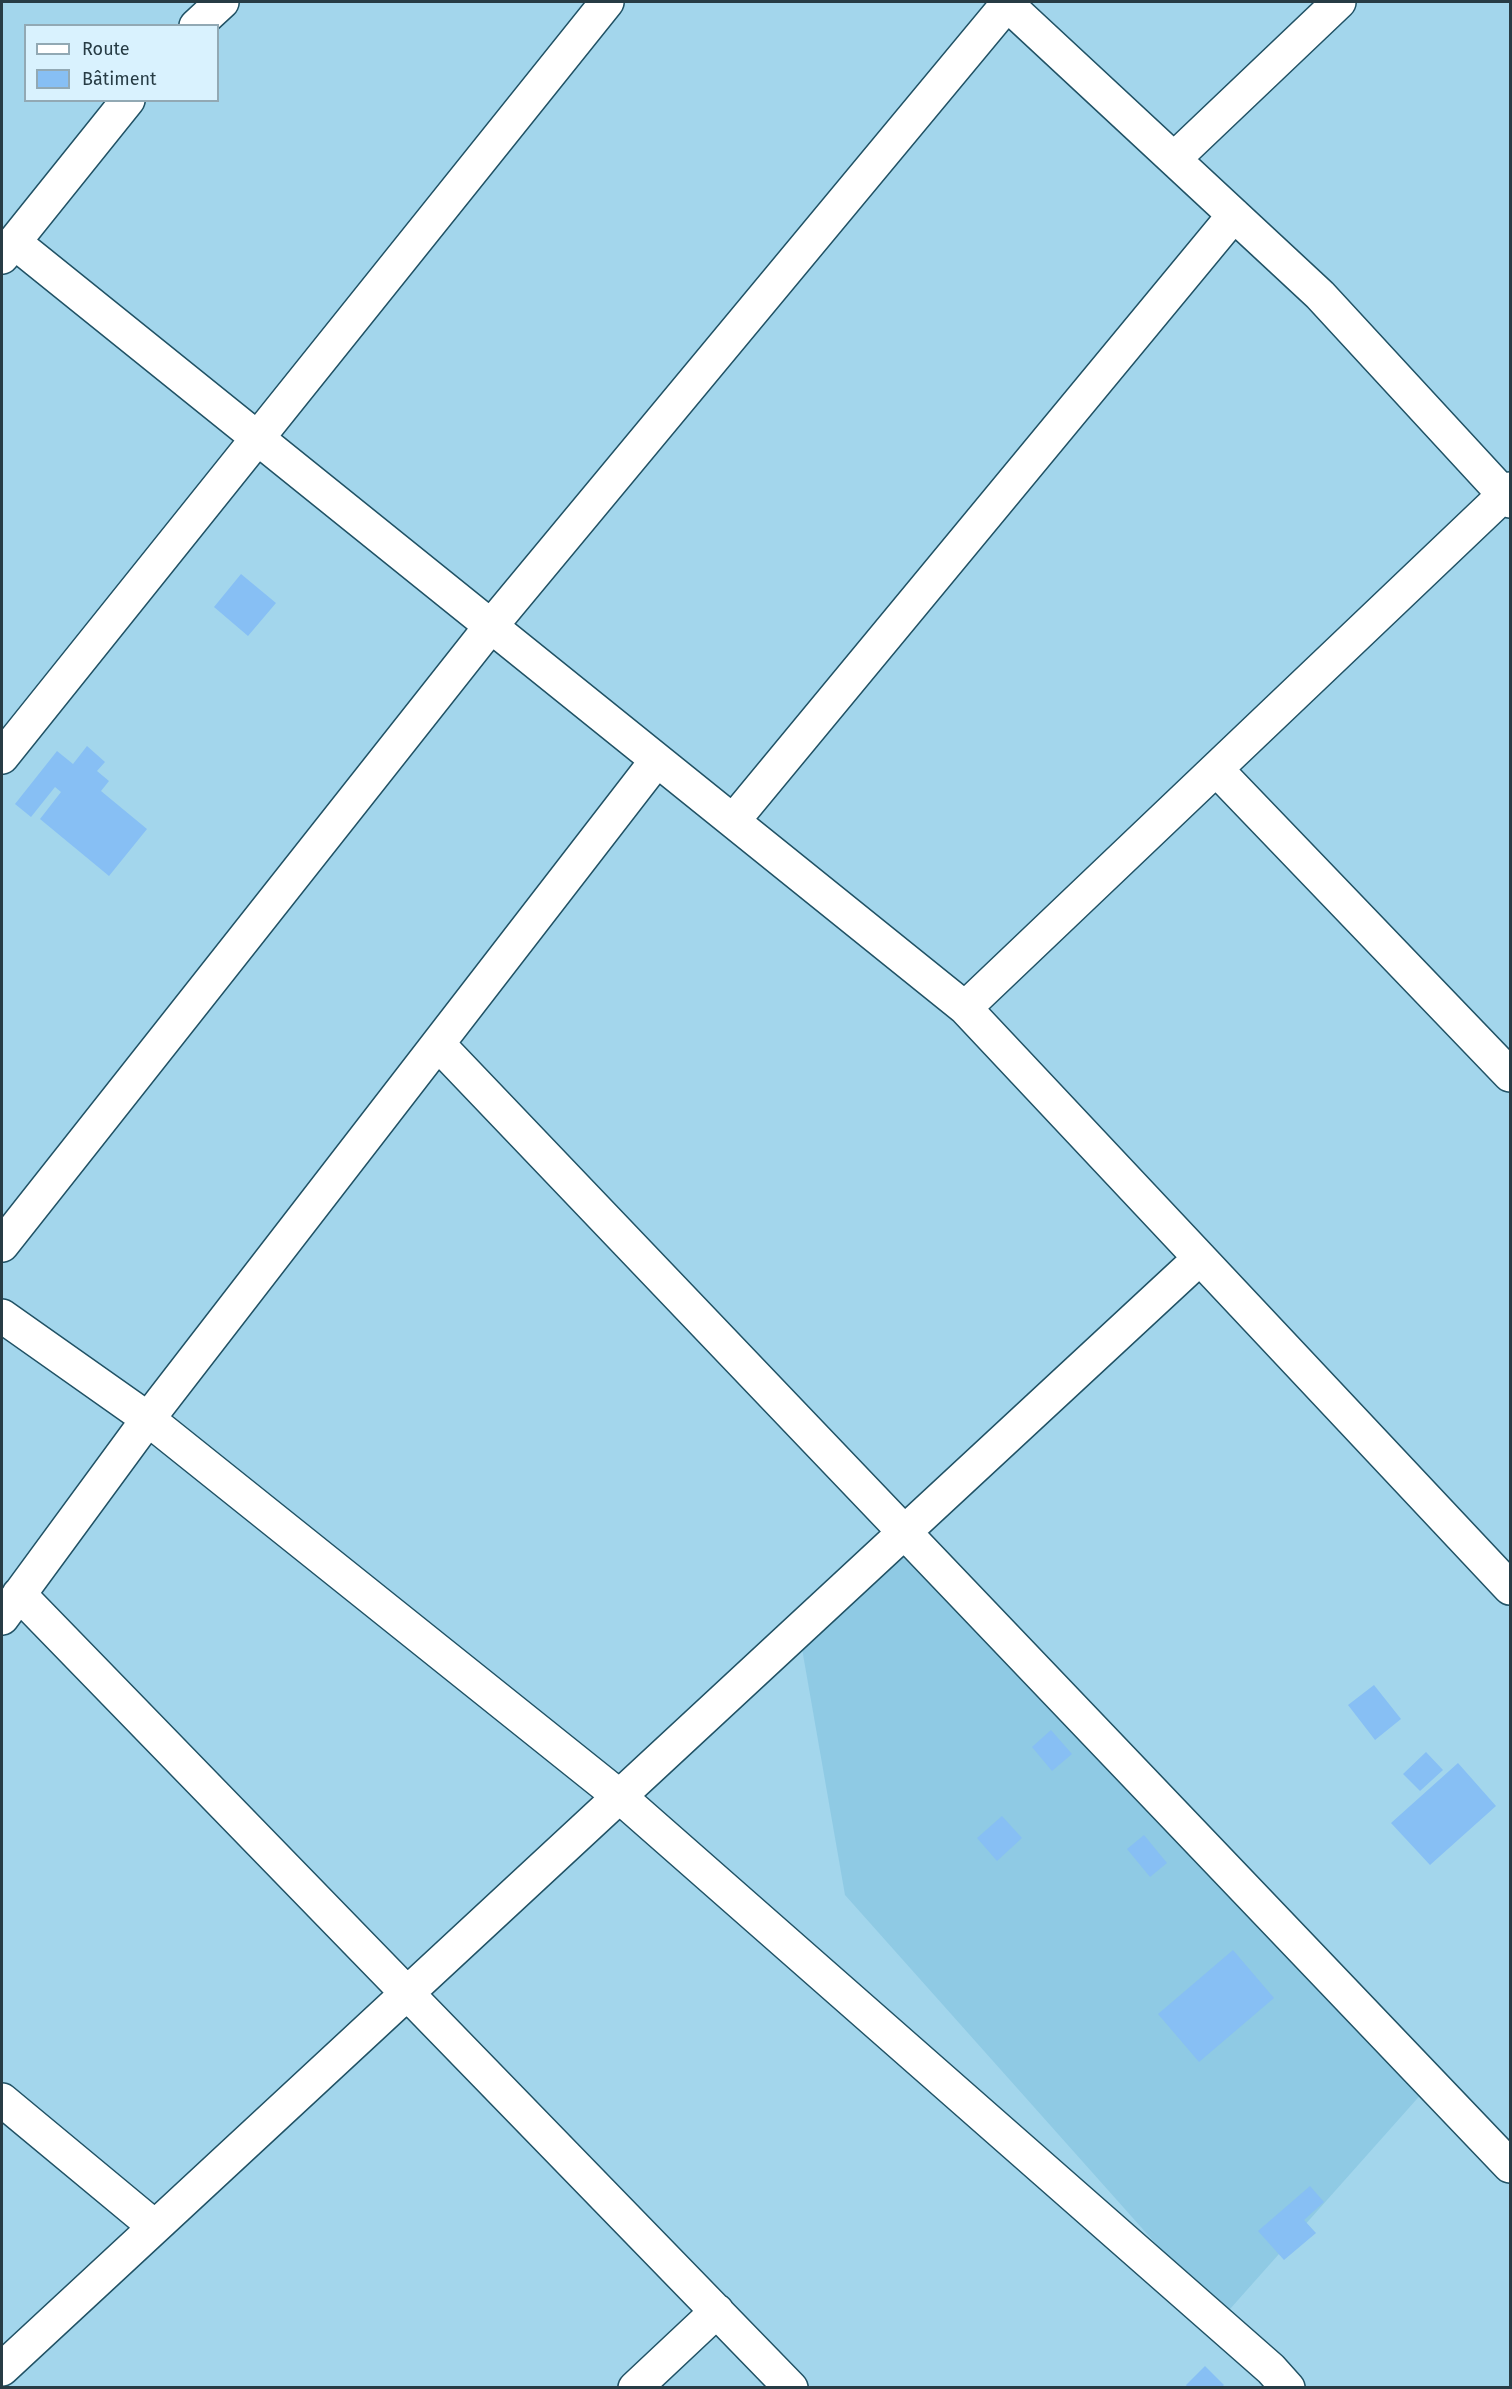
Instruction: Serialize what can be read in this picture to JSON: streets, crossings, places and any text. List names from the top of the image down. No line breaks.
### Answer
{"legend":["Route","Bâtiment"]}
